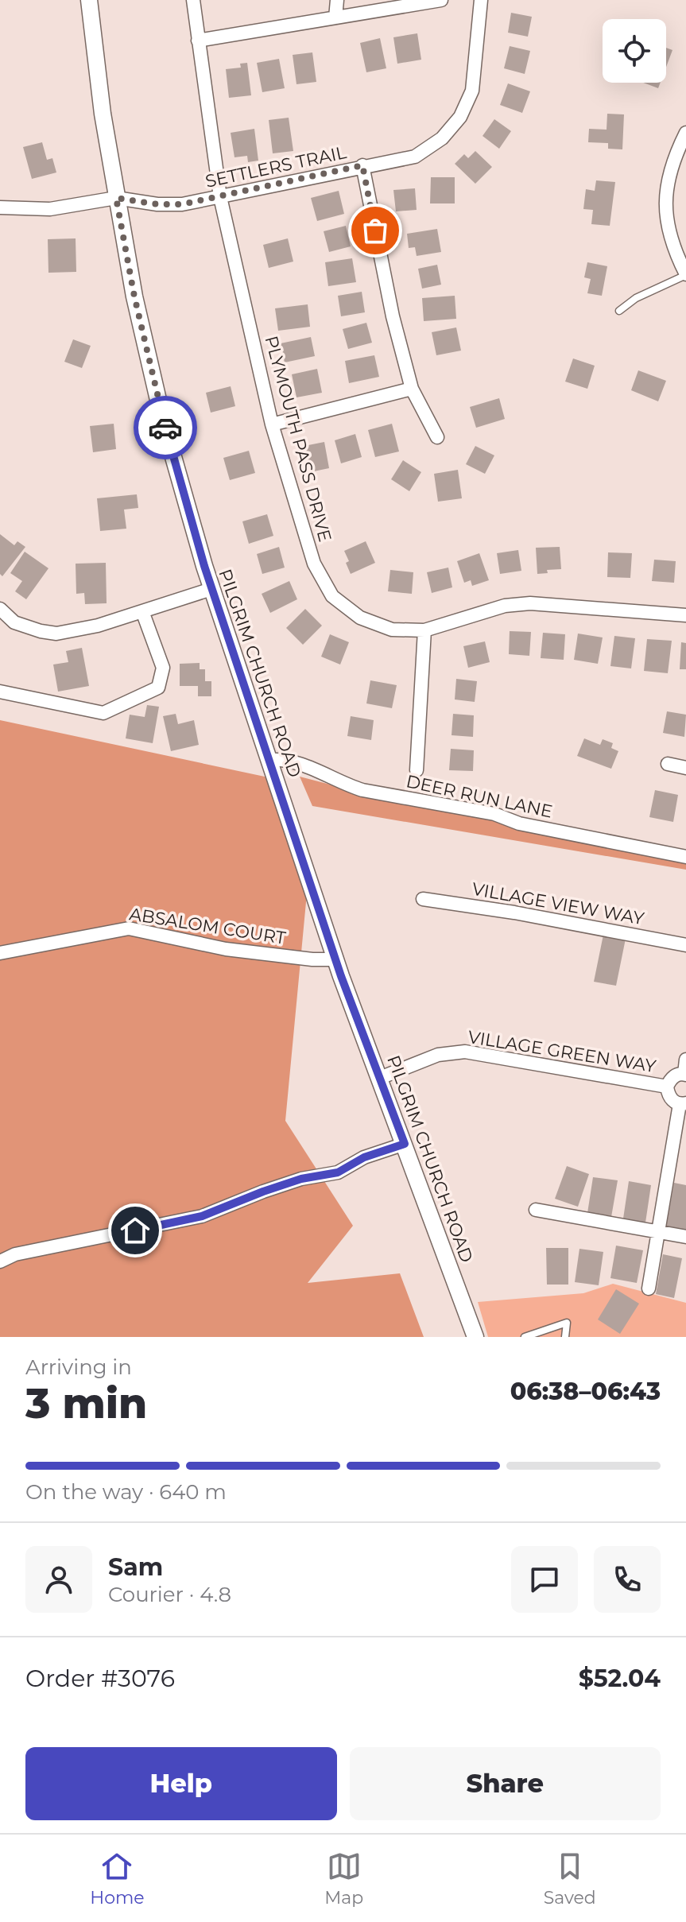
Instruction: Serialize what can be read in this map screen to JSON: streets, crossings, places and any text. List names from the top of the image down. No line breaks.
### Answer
{"streets":{"street":["SETTLERS TRAIL","PLYMOUTH PASS DRIVE","PILGRIM CHURCH ROAD","DEER RUN LANE","VILLAGE VIEW WAY","ABSALOM COURT","VILLAGE GREEN WAY"]},"crossings":[["SETTLERS TRAIL","PLYMOUTH PASS DRIVE"],["SETTLERS TRAIL","PILGRIM CHURCH ROAD"],["PILGRIM CHURCH ROAD","DEER RUN LANE"],["PILGRIM CHURCH ROAD","ABSALOM COURT"],["PILGRIM CHURCH ROAD","VILLAGE GREEN WAY"]],"page":{"heading":["3 min","Arriving in","06:38–06:43"],"panel":["Sam","Courier · 4.8","Order #3076","$52.04"],"bar":"On the way · 640 m","buttons":["Help","Share"],"tabs":["Home","Map","Saved"]}}
